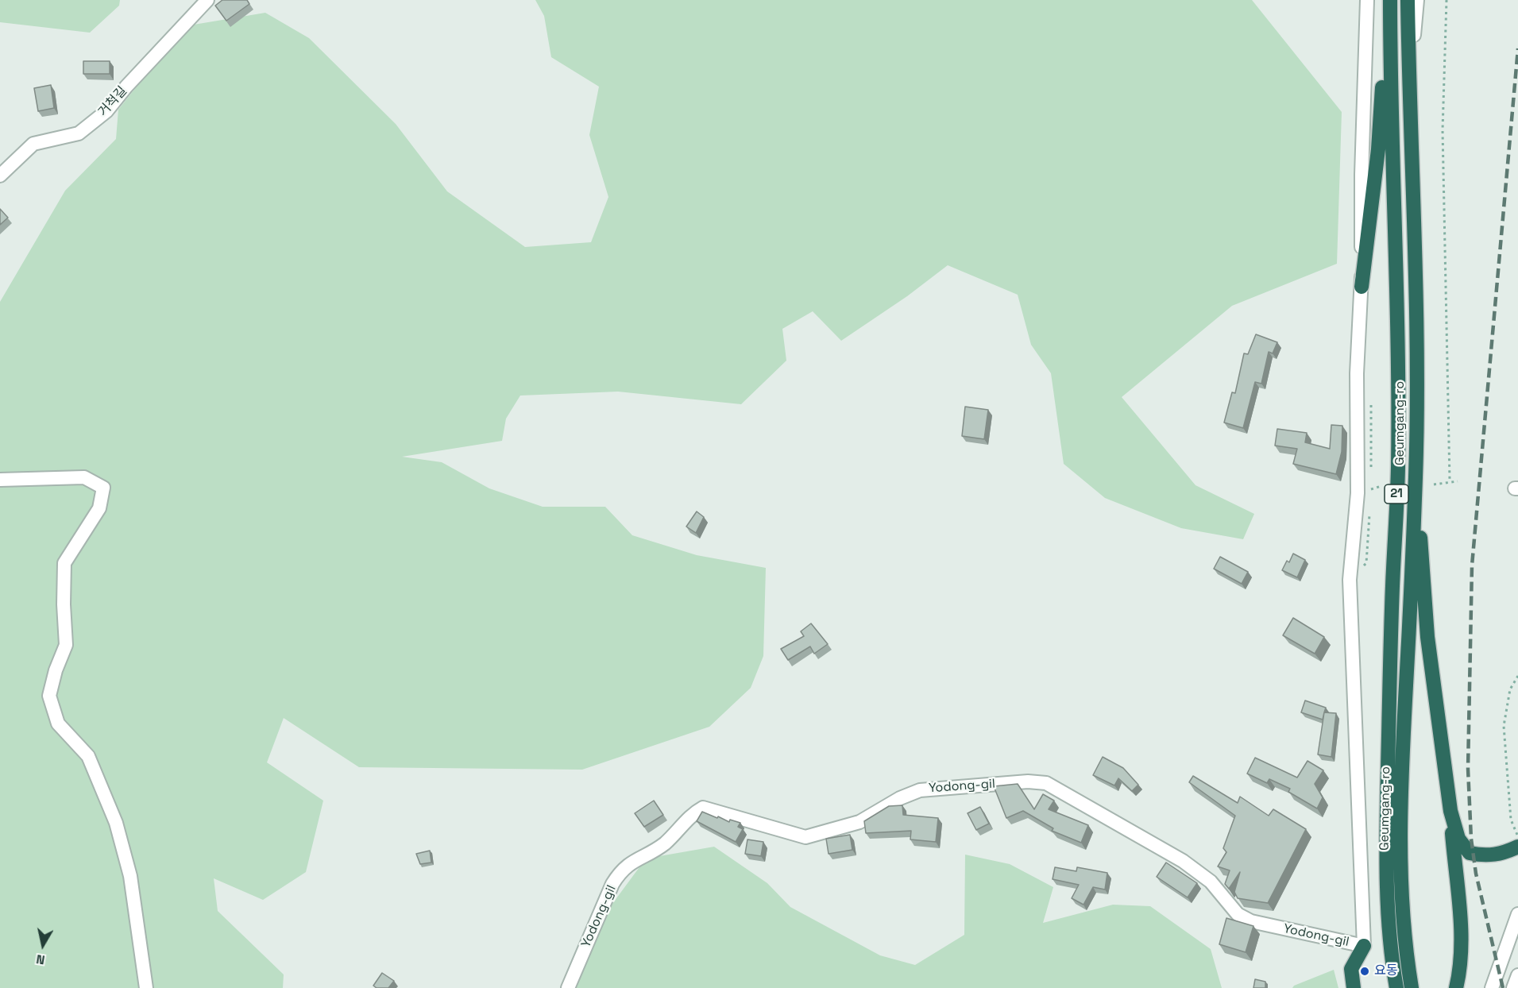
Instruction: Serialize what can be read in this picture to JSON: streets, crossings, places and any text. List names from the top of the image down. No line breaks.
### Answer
{"streets":{"highway":["Geumgang-ro","21"],"street":["거척길","Yodong-gil"]},"places":["요동"],"north":"bottom"}
